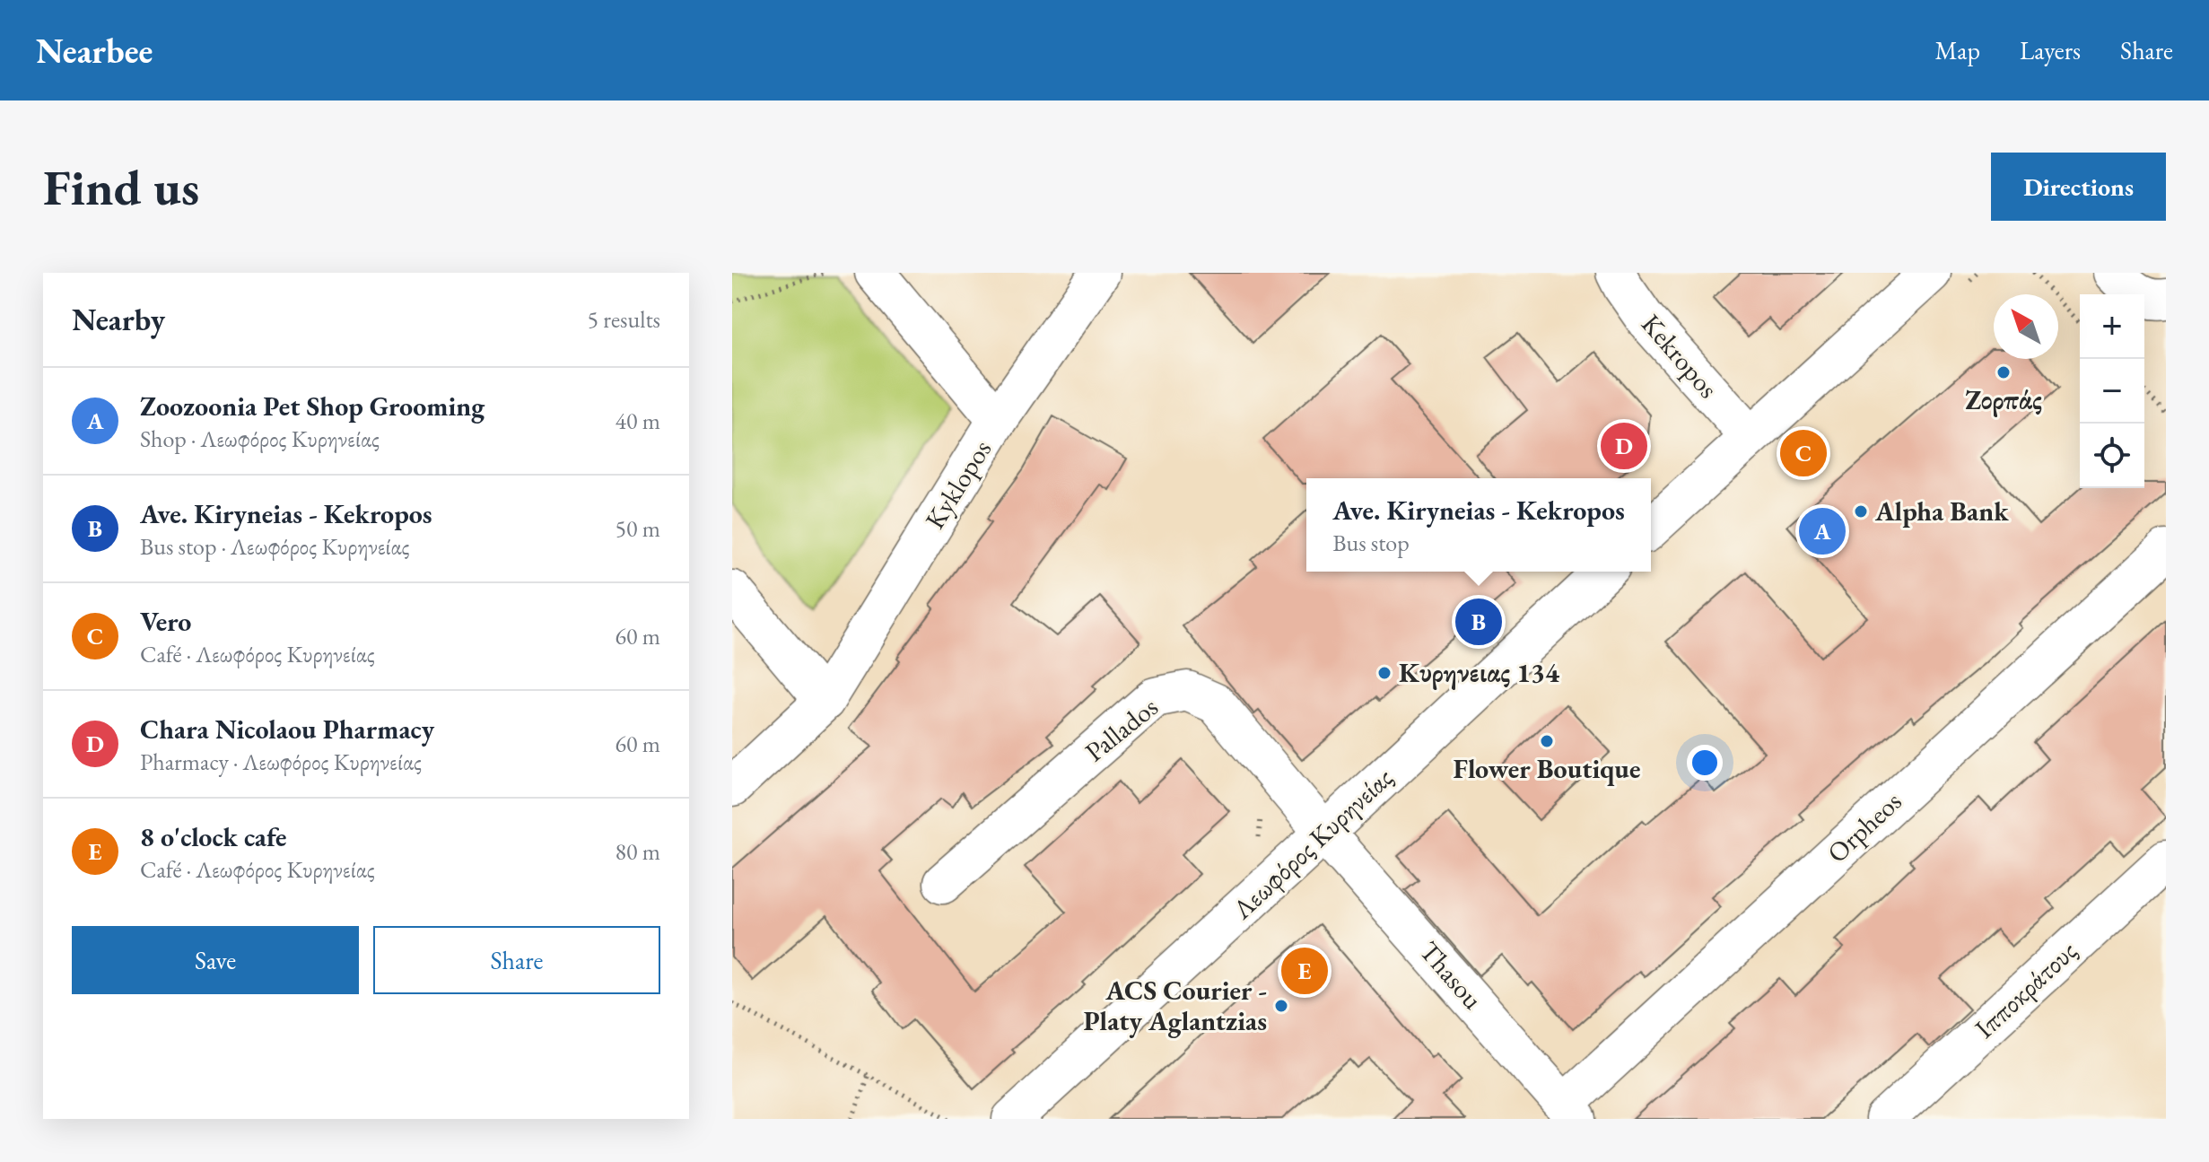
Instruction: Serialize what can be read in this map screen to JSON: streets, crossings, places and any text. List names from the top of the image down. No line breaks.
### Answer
{"streets":{"street":["Kekropos","Kyklopos","Pallados","Orpheos","Λεωφόρος Κυρηνείας","Thasou","Ιπποκράτους"]},"crossings":[["Pallados","Λεωφόρος Κυρηνείας"],["Pallados","Thasou"],["Orpheos","Thasou"],["Λεωφόρος Κυρηνείας","Thasou"]],"places":["Ζορπάς","Alpha Bank","Κυρηνειας 134","Flower Boutique","ACS Courier - Platy Aglantzias"],"north":"top left","page":{"header":"Nearbee","nav":["Map","Layers","Share"],"buttons":["Directions",["Save","Share"]],"title":"Find us","heading":["Nearby","5 results"],"map_buttons":["+","−"],"list":[{"mark":"A","name":"Zoozoonia Pet Shop Grooming","note":"Shop · Λεωφόρος Κυρηνείας","value":"40 m"},{"mark":"B","name":"Ave. Kiryneias - Kekropos","note":"Bus stop · Λεωφόρος Κυρηνείας","value":"50 m"},{"mark":"C","name":"Vero","note":"Café · Λεωφόρος Κυρηνείας","value":"60 m"},{"mark":"D","name":"Chara Nicolaou Pharmacy","note":"Pharmacy · Λεωφόρος Κυρηνείας","value":"60 m"},{"mark":"E","name":"8 o'clock cafe","note":"Café · Λεωφόρος Κυρηνείας","value":"80 m"}],"pins":["D","C","A","B","E"],"popup":["Ave. Kiryneias - Kekropos","Bus stop"]}}
